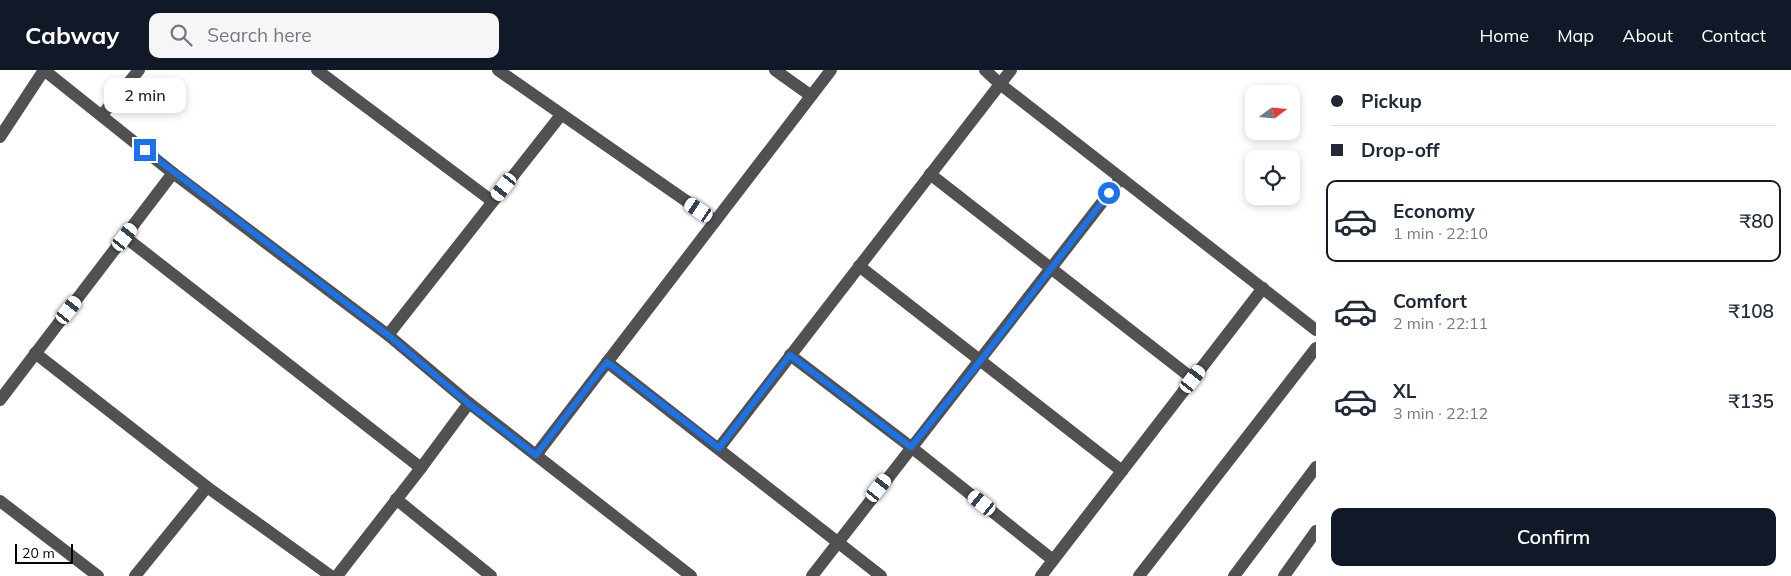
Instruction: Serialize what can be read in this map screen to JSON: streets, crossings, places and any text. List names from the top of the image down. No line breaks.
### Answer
{"scale_bar":"20 m","north":"right","page":{"header":"Cabway","search":"Search here","nav":["Home","Map","About","Contact"],"banner":["Pickup","Drop-off"],"bubble":"2 min","list":[{"name":"Economy","note":"1 min · 22:10","value":"₹80"},{"name":"Comfort","note":"2 min · 22:11","value":"₹108"},{"name":"XL","note":"3 min · 22:12","value":"₹135"}],"buttons":"Confirm","scale":"20 m"}}
